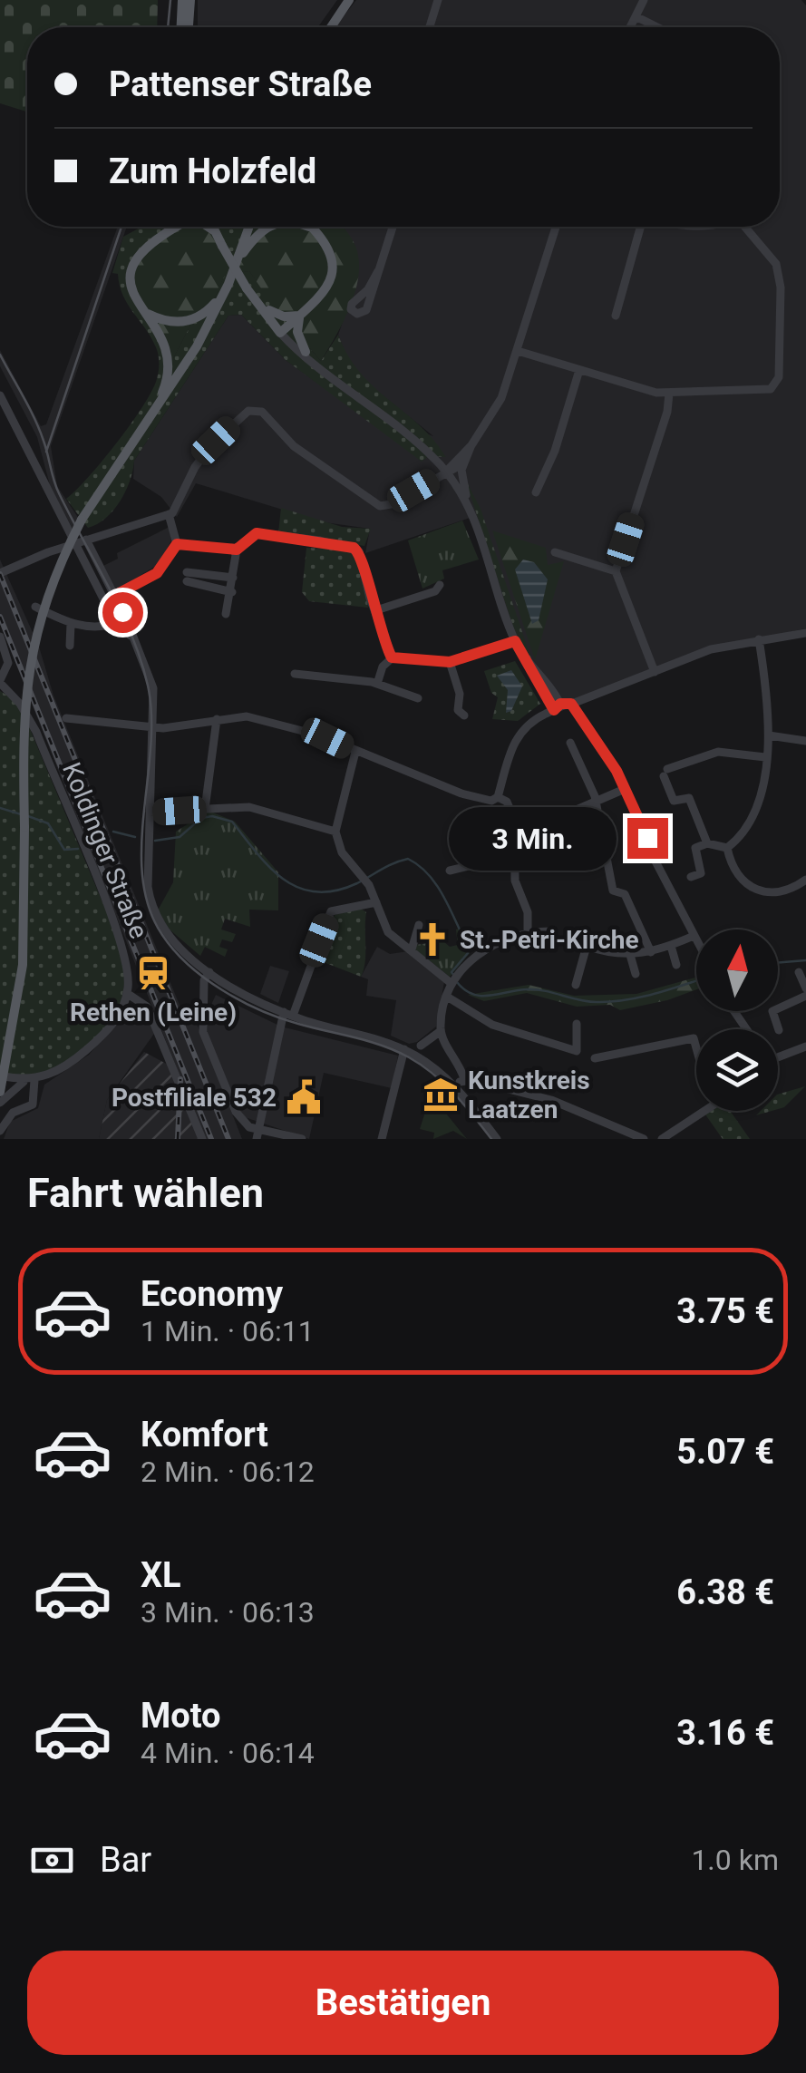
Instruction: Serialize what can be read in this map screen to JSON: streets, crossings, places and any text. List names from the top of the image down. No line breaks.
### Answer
{"streets":{"street":["Koldinger Straße"]},"places":{"church":["St.-Petri-Kirche"],"station":["Rethen (Leine)"],"museum":["Kunstkreis Laatzen"],"public building":["Postfiliale 532"]},"north":"top","page":{"banner":["Pattenser Straße","Zum Holzfeld"],"bubble":"3 Min.","heading":"Fahrt wählen","list":[{"name":"Economy","note":"1 Min. · 06:11","value":"3.75 €"},{"name":"Komfort","note":"2 Min. · 06:12","value":"5.07 €"},{"name":"XL","note":"3 Min. · 06:13","value":"6.38 €"},{"name":"Moto","note":"4 Min. · 06:14","value":"3.16 €"}],"pay":["Bar","1.0 km"],"buttons":"Bestätigen"}}
